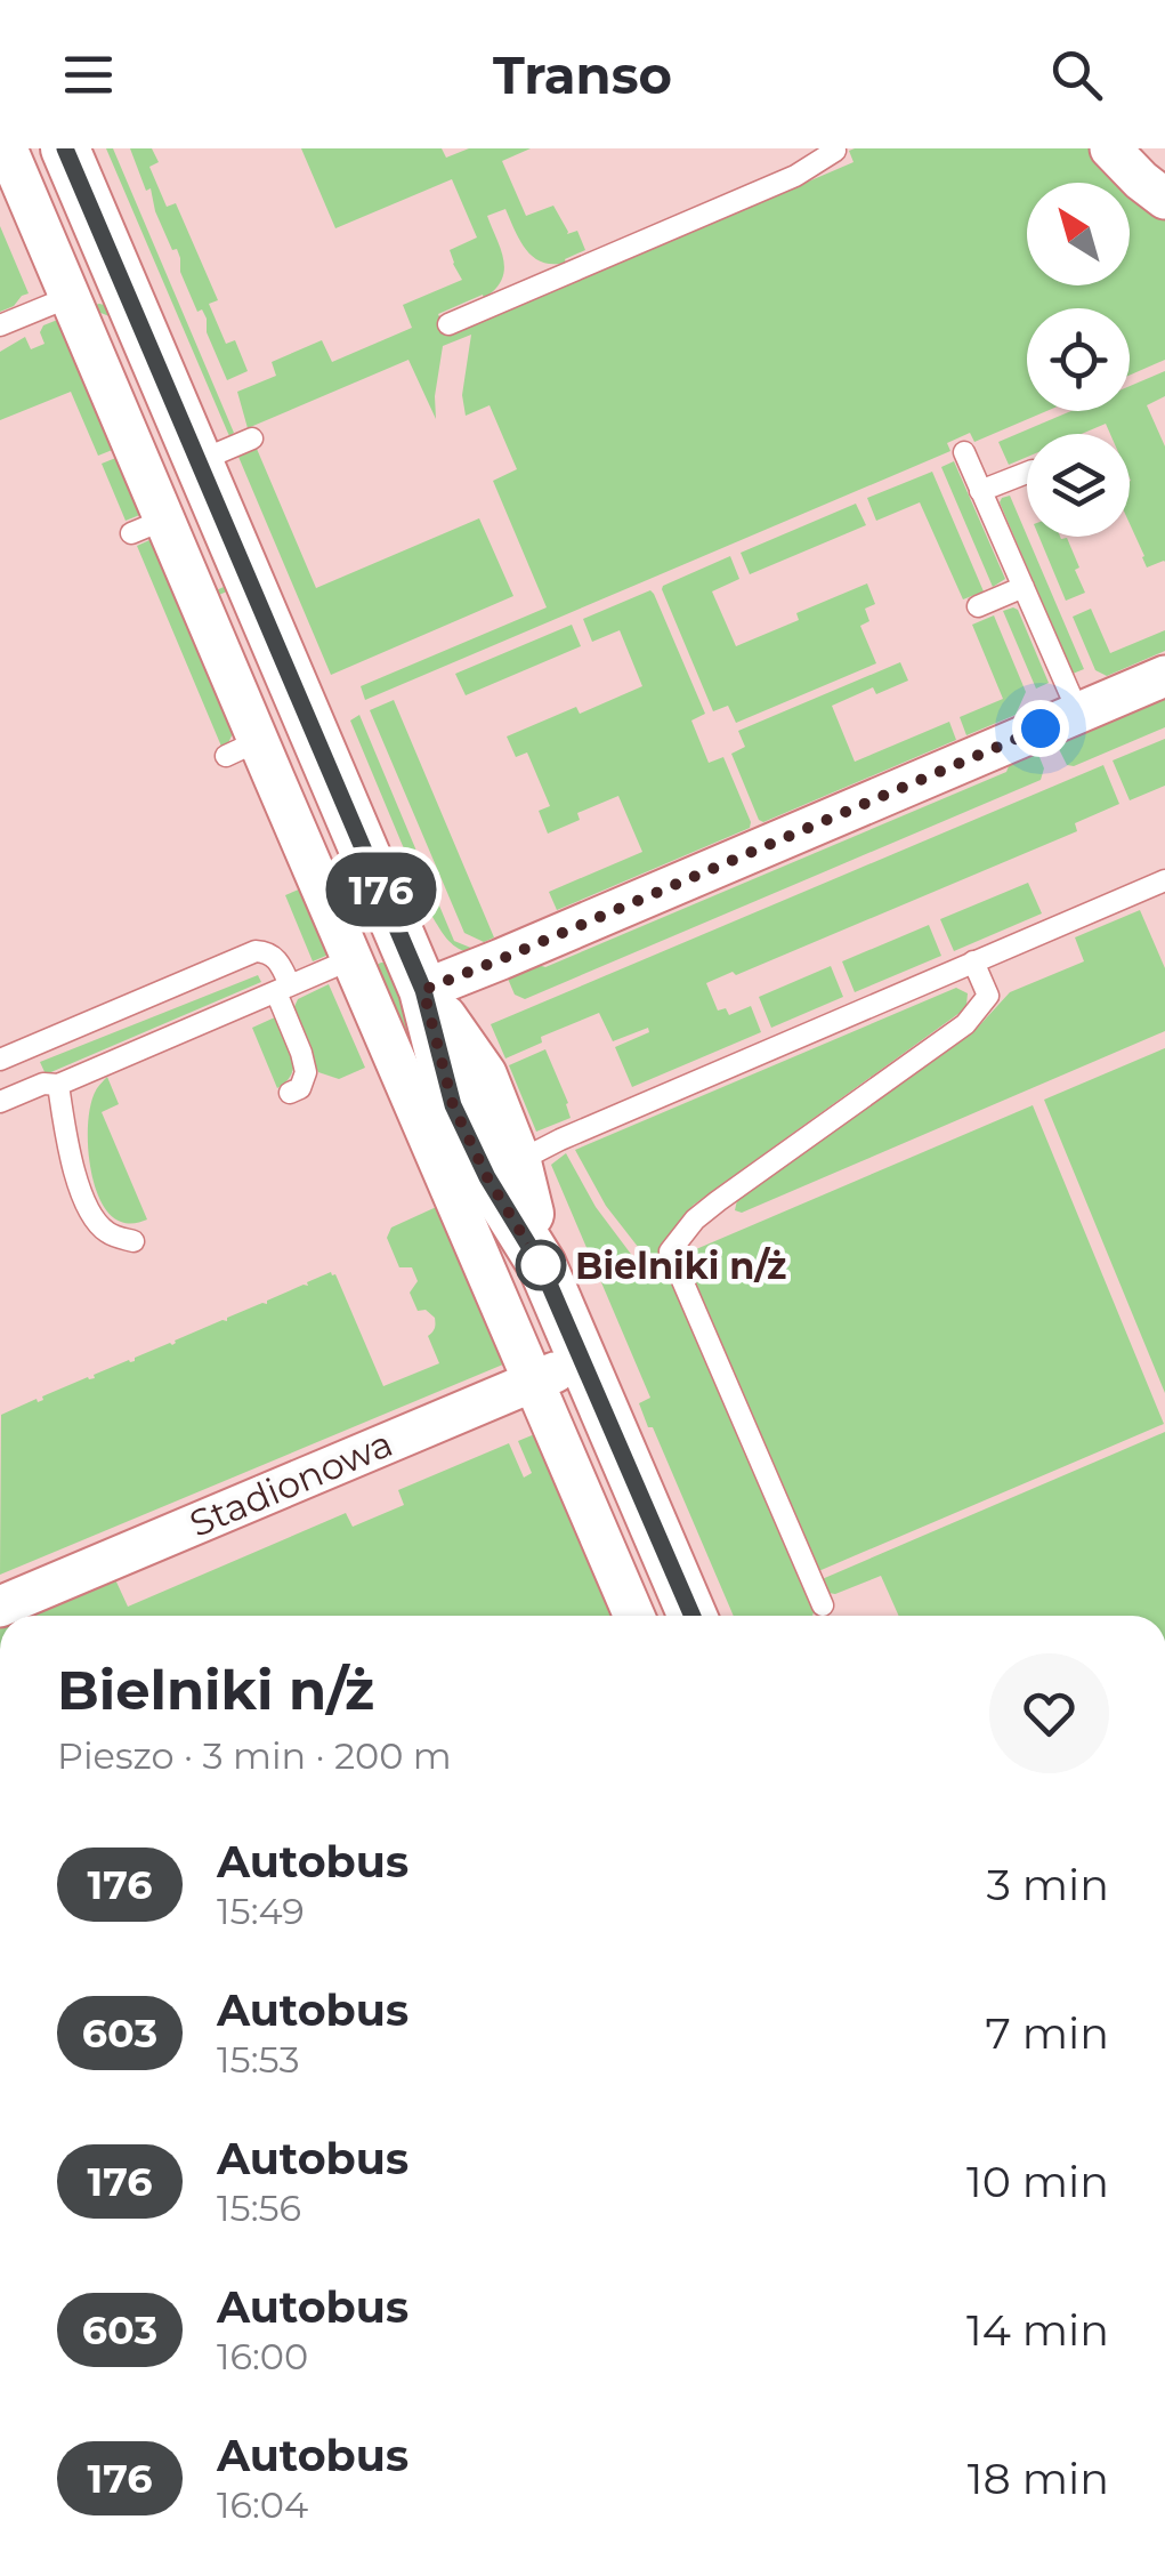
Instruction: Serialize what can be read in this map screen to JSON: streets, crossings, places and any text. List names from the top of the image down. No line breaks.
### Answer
{"streets":{"street":["Stadionowa"]},"places":["Bielniki n/ż"],"lines":["bus line 176"],"north":"top left","page":{"header":"Transo","on_map":"176","heading":["Bielniki n/ż","Pieszo · 3 min · 200 m"],"list":[{"mark":"176","name":"Autobus","note":"15:49","value":"3 min"},{"mark":"603","name":"Autobus","note":"15:53","value":"7 min"},{"mark":"176","name":"Autobus","note":"15:56","value":"10 min"},{"mark":"603","name":"Autobus","note":"16:00","value":"14 min"},{"mark":"176","name":"Autobus","note":"16:04","value":"18 min"}]}}
